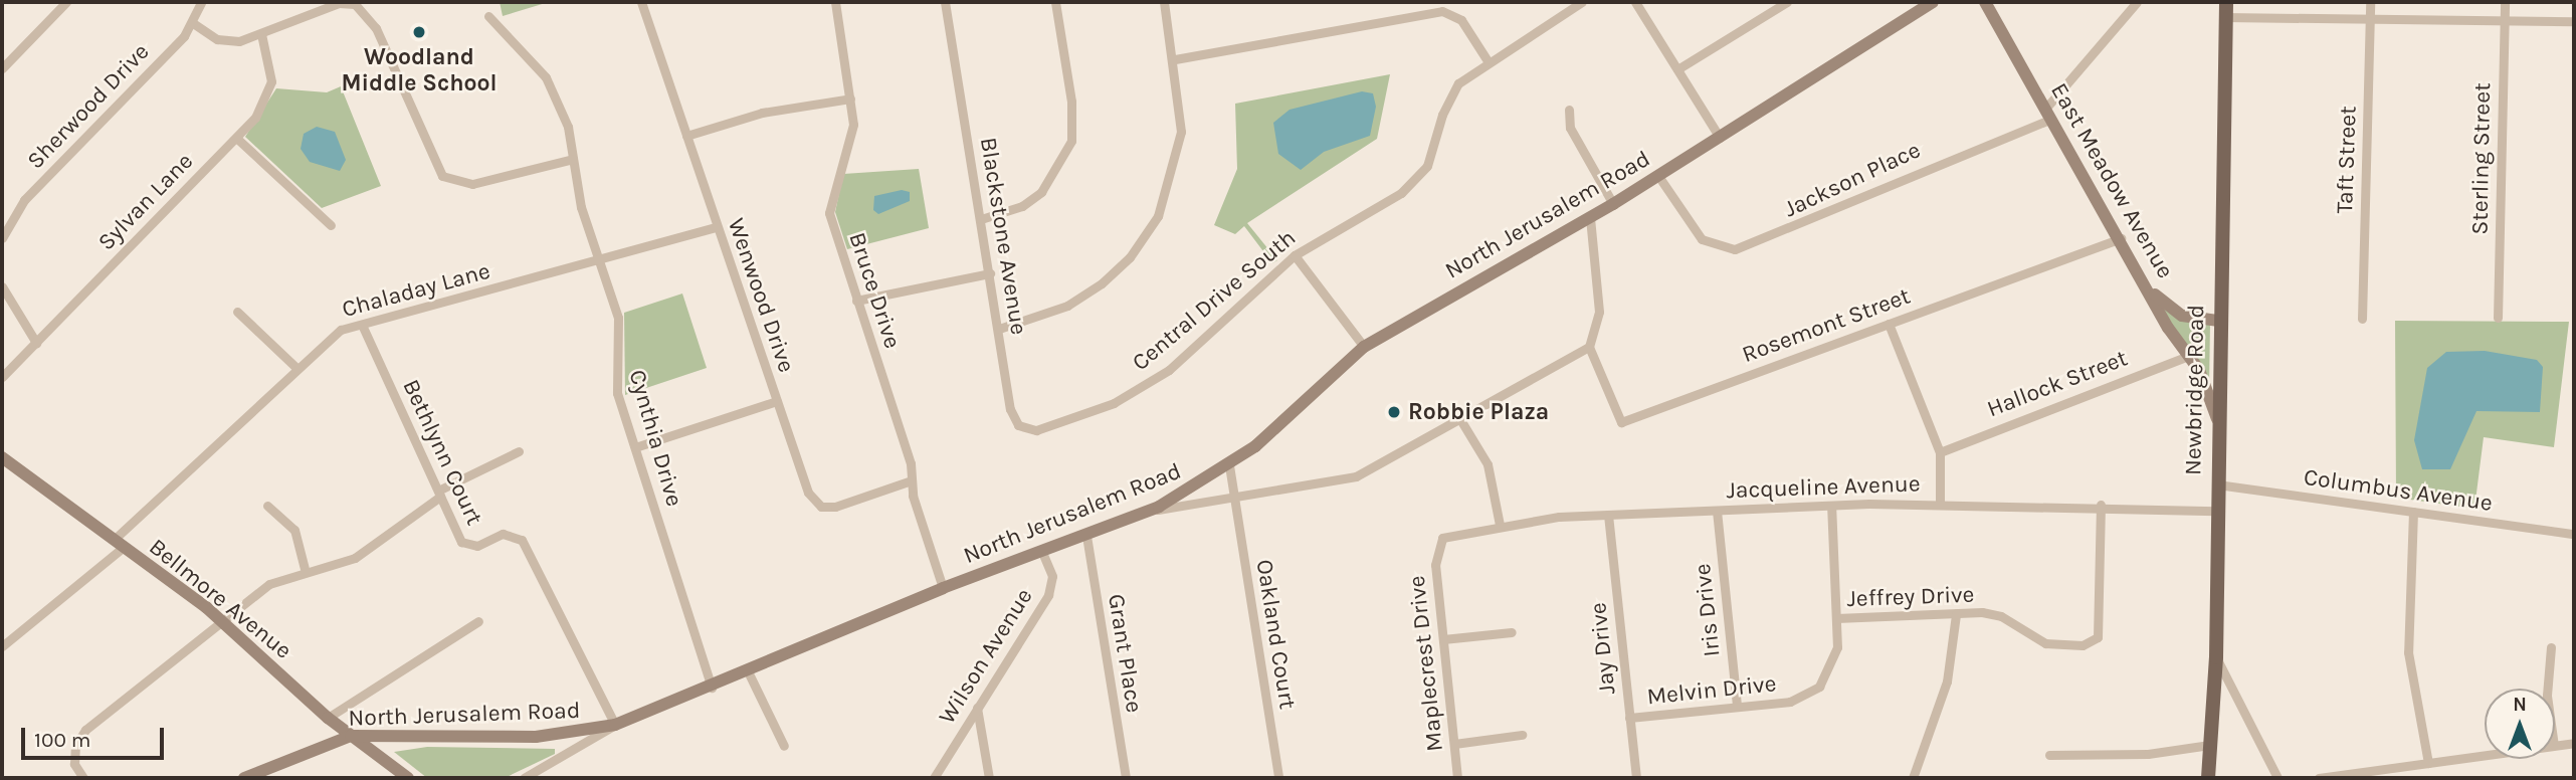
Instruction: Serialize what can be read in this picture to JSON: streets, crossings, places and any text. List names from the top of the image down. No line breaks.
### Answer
{"streets":{"main road":["East Meadow Avenue","North Jerusalem Road","Newbridge Road","Bellmore Avenue"],"street":["Sherwood Drive","Sterling Street","Taft Street","Jackson Place","Sylvan Lane","Blackstone Avenue","Chaladay Lane","Bruce Drive","Wenwood Drive","Central Drive South","Rosemont Street","Hallock Street","Cynthia Drive","Bethlynn Court","Jacqueline Avenue","Columbus Avenue","Jeffrey Drive","Iris Drive","Oakland Court","Jay Drive","Grant Place","Wilson Avenue","Maplecrest Drive","Melvin Drive"]},"crossings":[["Jackson Place","East Meadow Avenue"],["Jackson Place","North Jerusalem Road"],["East Meadow Avenue","Rosemont Street"],["East Meadow Avenue","Hallock Street"],["East Meadow Avenue","Newbridge Road"],["North Jerusalem Road","Bruce Drive"],["North Jerusalem Road","Cynthia Drive"],["North Jerusalem Road","Bethlynn Court"],["North Jerusalem Road","Bellmore Avenue"],["North Jerusalem Road","Oakland Court"],["North Jerusalem Road","Grant Place"],["North Jerusalem Road","Wilson Avenue"],["Blackstone Avenue","Central Drive South"],["Chaladay Lane","Wenwood Drive"],["Chaladay Lane","Cynthia Drive"],["Chaladay Lane","Bethlynn Court"],["Chaladay Lane","Bellmore Avenue"],["Bruce Drive","Wenwood Drive"],["Newbridge Road","Jacqueline Avenue"],["Newbridge Road","Columbus Avenue"],["Jacqueline Avenue","Jeffrey Drive"],["Jacqueline Avenue","Iris Drive"],["Jacqueline Avenue","Jay Drive"],["Jacqueline Avenue","Maplecrest Drive"],["Jacqueline Avenue","Melvin Drive"],["Jeffrey Drive","Melvin Drive"],["Iris Drive","Melvin Drive"],["Jay Drive","Melvin Drive"]],"places":["Woodland Middle School","Robbie Plaza"],"scale_bar":"100 m","north":"top"}
